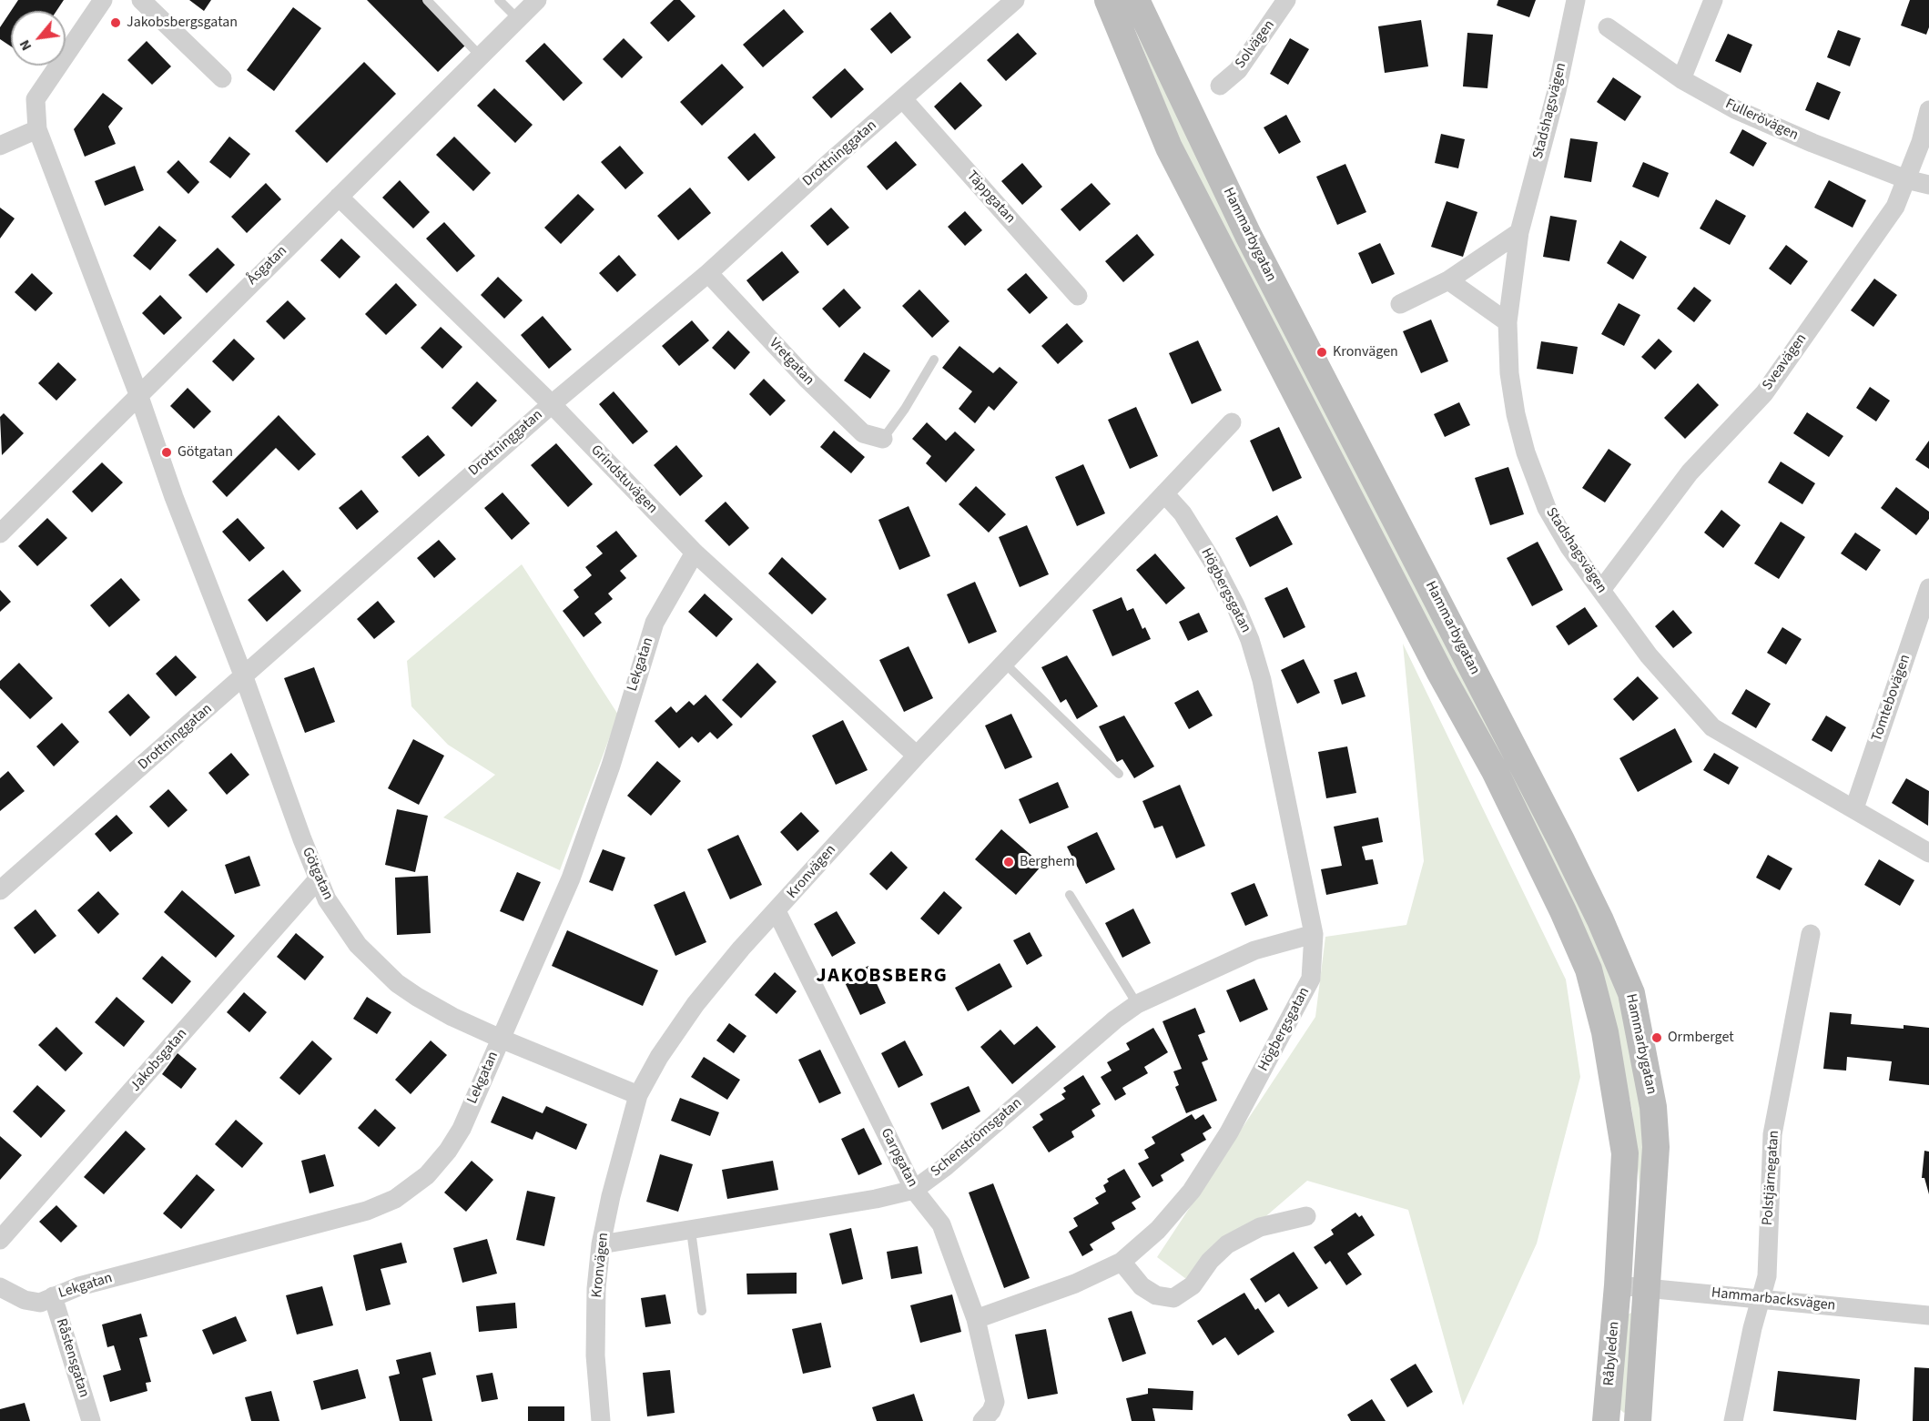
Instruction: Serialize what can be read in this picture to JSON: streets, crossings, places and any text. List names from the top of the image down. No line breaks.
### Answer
{"streets":{"main road":["Hammarbygatan","Råbyleden"],"street":["Solvägen","Stadshagsvägen","Fullerövägen","Drottninggatan","Täppgatan","Åsgatan","Vretgatan","Sveavägen","Grindstuvägen","Högbergsgatan","Lekgatan","Tomtebovägen","Kronvägen","Götgatan","Jakobsgatan","Schenströmsgatan","Garpgatan","Polstjärnegatan","Hammarbacksvägen","Råstensgatan"]},"crossings":[["Stadshagsvägen","Sveavägen"],["Stadshagsvägen","Tomtebovägen"],["Fullerövägen","Sveavägen"],["Drottninggatan","Täppgatan"],["Drottninggatan","Vretgatan"],["Drottninggatan","Grindstuvägen"],["Drottninggatan","Götgatan"],["Hammarbygatan","Hammarbacksvägen"],["Hammarbygatan","Råbyleden"],["Åsgatan","Grindstuvägen"],["Åsgatan","Götgatan"],["Grindstuvägen","Lekgatan"],["Grindstuvägen","Kronvägen"],["Högbergsgatan","Kronvägen"],["Högbergsgatan","Schenströmsgatan"],["Högbergsgatan","Garpgatan"],["Lekgatan","Götgatan"],["Lekgatan","Råstensgatan"],["Kronvägen","Götgatan"],["Kronvägen","Schenströmsgatan"],["Kronvägen","Garpgatan"],["Götgatan","Jakobsgatan"],["Schenströmsgatan","Garpgatan"],["Polstjärnegatan","Hammarbacksvägen"],["Hammarbacksvägen","Råbyleden"]],"districts":["JAKOBSBERG"],"places":["Jakobsbergsgatan","Kronvägen","Götgatan","Berghem","Ormberget"],"north":"bottom left"}
